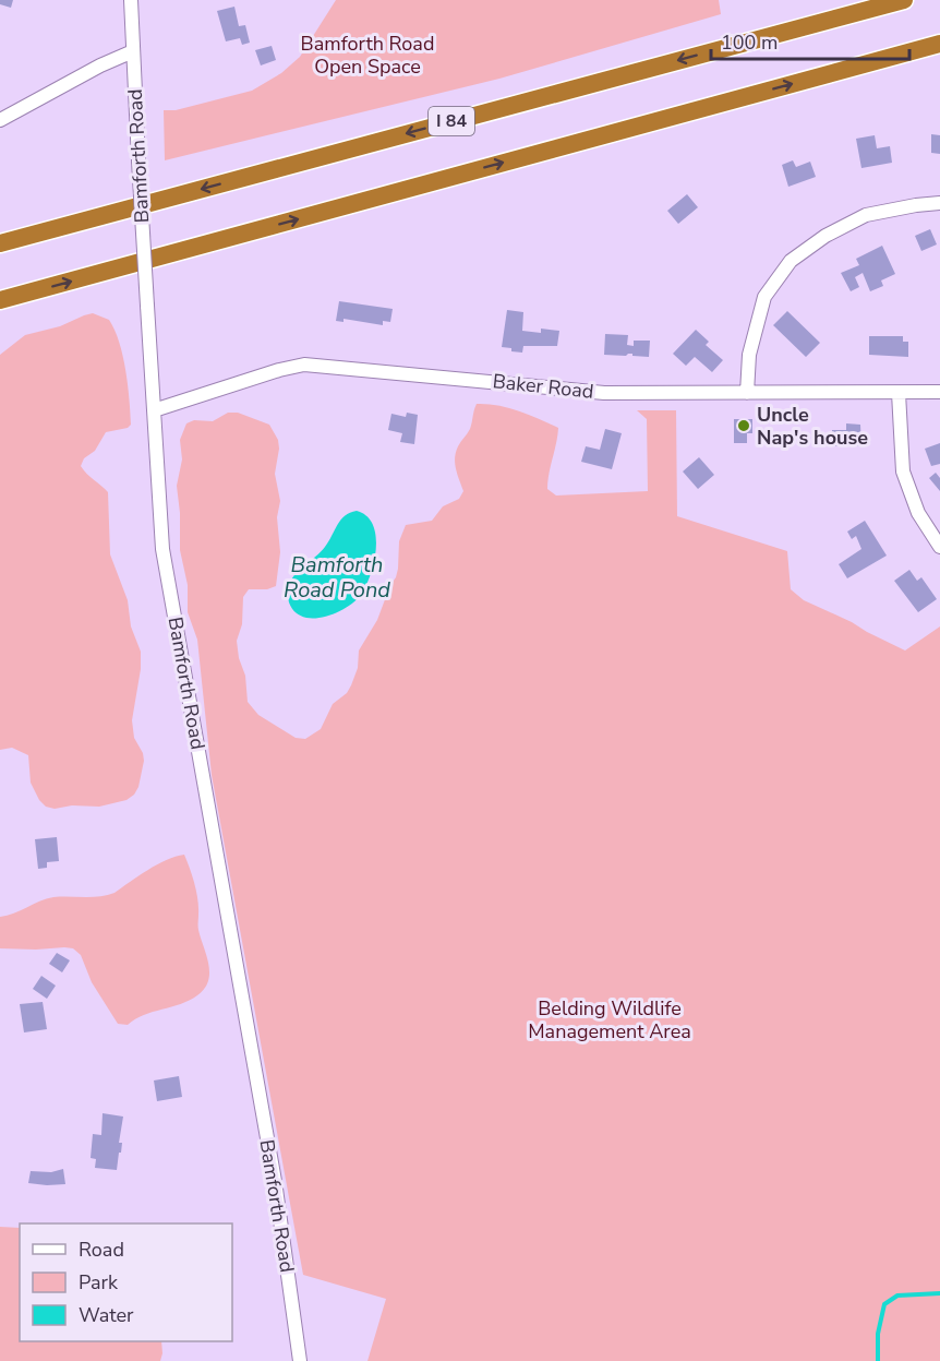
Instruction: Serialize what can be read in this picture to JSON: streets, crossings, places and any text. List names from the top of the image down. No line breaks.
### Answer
{"streets":{"highway":["I 84"],"street":["Bamforth Road","Baker Road"]},"crossings":[["Bamforth Road","Baker Road"]],"water":["Bamforth Road Pond"],"parks":["Bamforth Road Open Space","Belding Wildlife Management Area"],"places":["Uncle Nap's house"],"legend":["Road","Park","Water"],"scale_bar":"100 m"}
